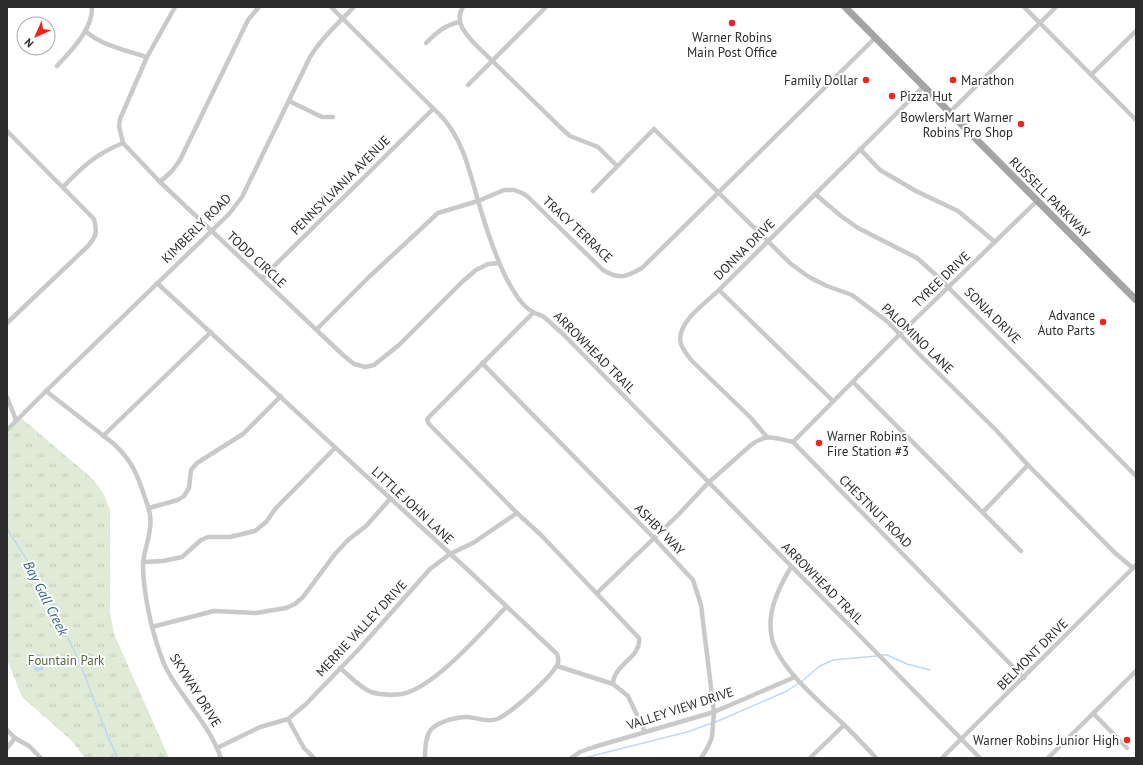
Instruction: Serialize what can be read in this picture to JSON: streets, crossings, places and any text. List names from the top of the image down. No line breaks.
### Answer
{"streets":{"main road":["RUSSELL PARKWAY"],"street":["PENNSYLVANIA AVENUE","KIMBERLY ROAD","TRACY TERRACE","DONNA DRIVE","TODD CIRCLE","TYREE DRIVE","SONJA DRIVE","PALOMINO LANE","ARROWHEAD TRAIL","LITTLE JOHN LANE","CHESTNUT ROAD","ASHBY WAY","MERRIE VALLEY DRIVE","BELMONT DRIVE","SKYWAY DRIVE","VALLEY VIEW DRIVE"]},"crossings":[["PENNSYLVANIA AVENUE","TODD CIRCLE"],["RUSSELL PARKWAY","TRACY TERRACE"],["RUSSELL PARKWAY","DONNA DRIVE"],["RUSSELL PARKWAY","TYREE DRIVE"],["KIMBERLY ROAD","TODD CIRCLE"],["KIMBERLY ROAD","LITTLE JOHN LANE"],["KIMBERLY ROAD","SKYWAY DRIVE"],["TRACY TERRACE","TODD CIRCLE"],["TRACY TERRACE","PALOMINO LANE"],["DONNA DRIVE","SONJA DRIVE"],["DONNA DRIVE","PALOMINO LANE"],["TYREE DRIVE","SONJA DRIVE"],["TYREE DRIVE","PALOMINO LANE"],["TYREE DRIVE","CHESTNUT ROAD"],["PALOMINO LANE","BELMONT DRIVE"],["ARROWHEAD TRAIL","ASHBY WAY"],["ARROWHEAD TRAIL","MERRIE VALLEY DRIVE"],["ARROWHEAD TRAIL","BELMONT DRIVE"],["LITTLE JOHN LANE","MERRIE VALLEY DRIVE"],["CHESTNUT ROAD","BELMONT DRIVE"],["ASHBY WAY","VALLEY VIEW DRIVE"],["MERRIE VALLEY DRIVE","SKYWAY DRIVE"]],"water":["Bay Gall Creek"],"parks":["Fountain Park"],"places":["Warner Robins Main Post Office","Family Dollar","Marathon","Pizza Hut","BowlersMart Warner Robins Pro Shop","Advance Auto Parts","Warner Robins Fire Station #3","Warner Robins Junior High"],"north":"bottom left"}
